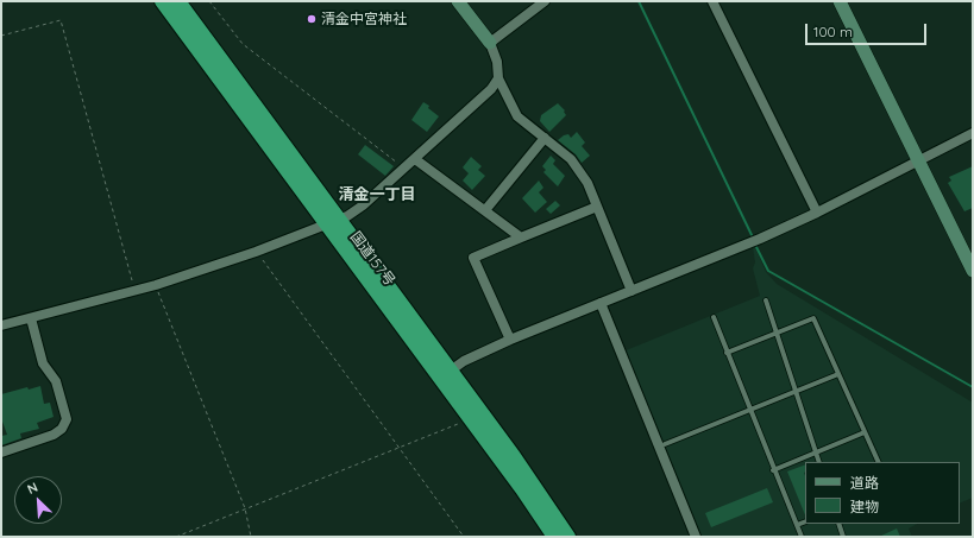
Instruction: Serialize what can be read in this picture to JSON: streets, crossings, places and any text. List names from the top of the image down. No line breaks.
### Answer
{"streets":{"highway":["国道157号"]},"districts":["清金一丁目"],"places":["清金中宮神社"],"legend":["道路","建物"],"scale_bar":"100 m","north":"top left"}
